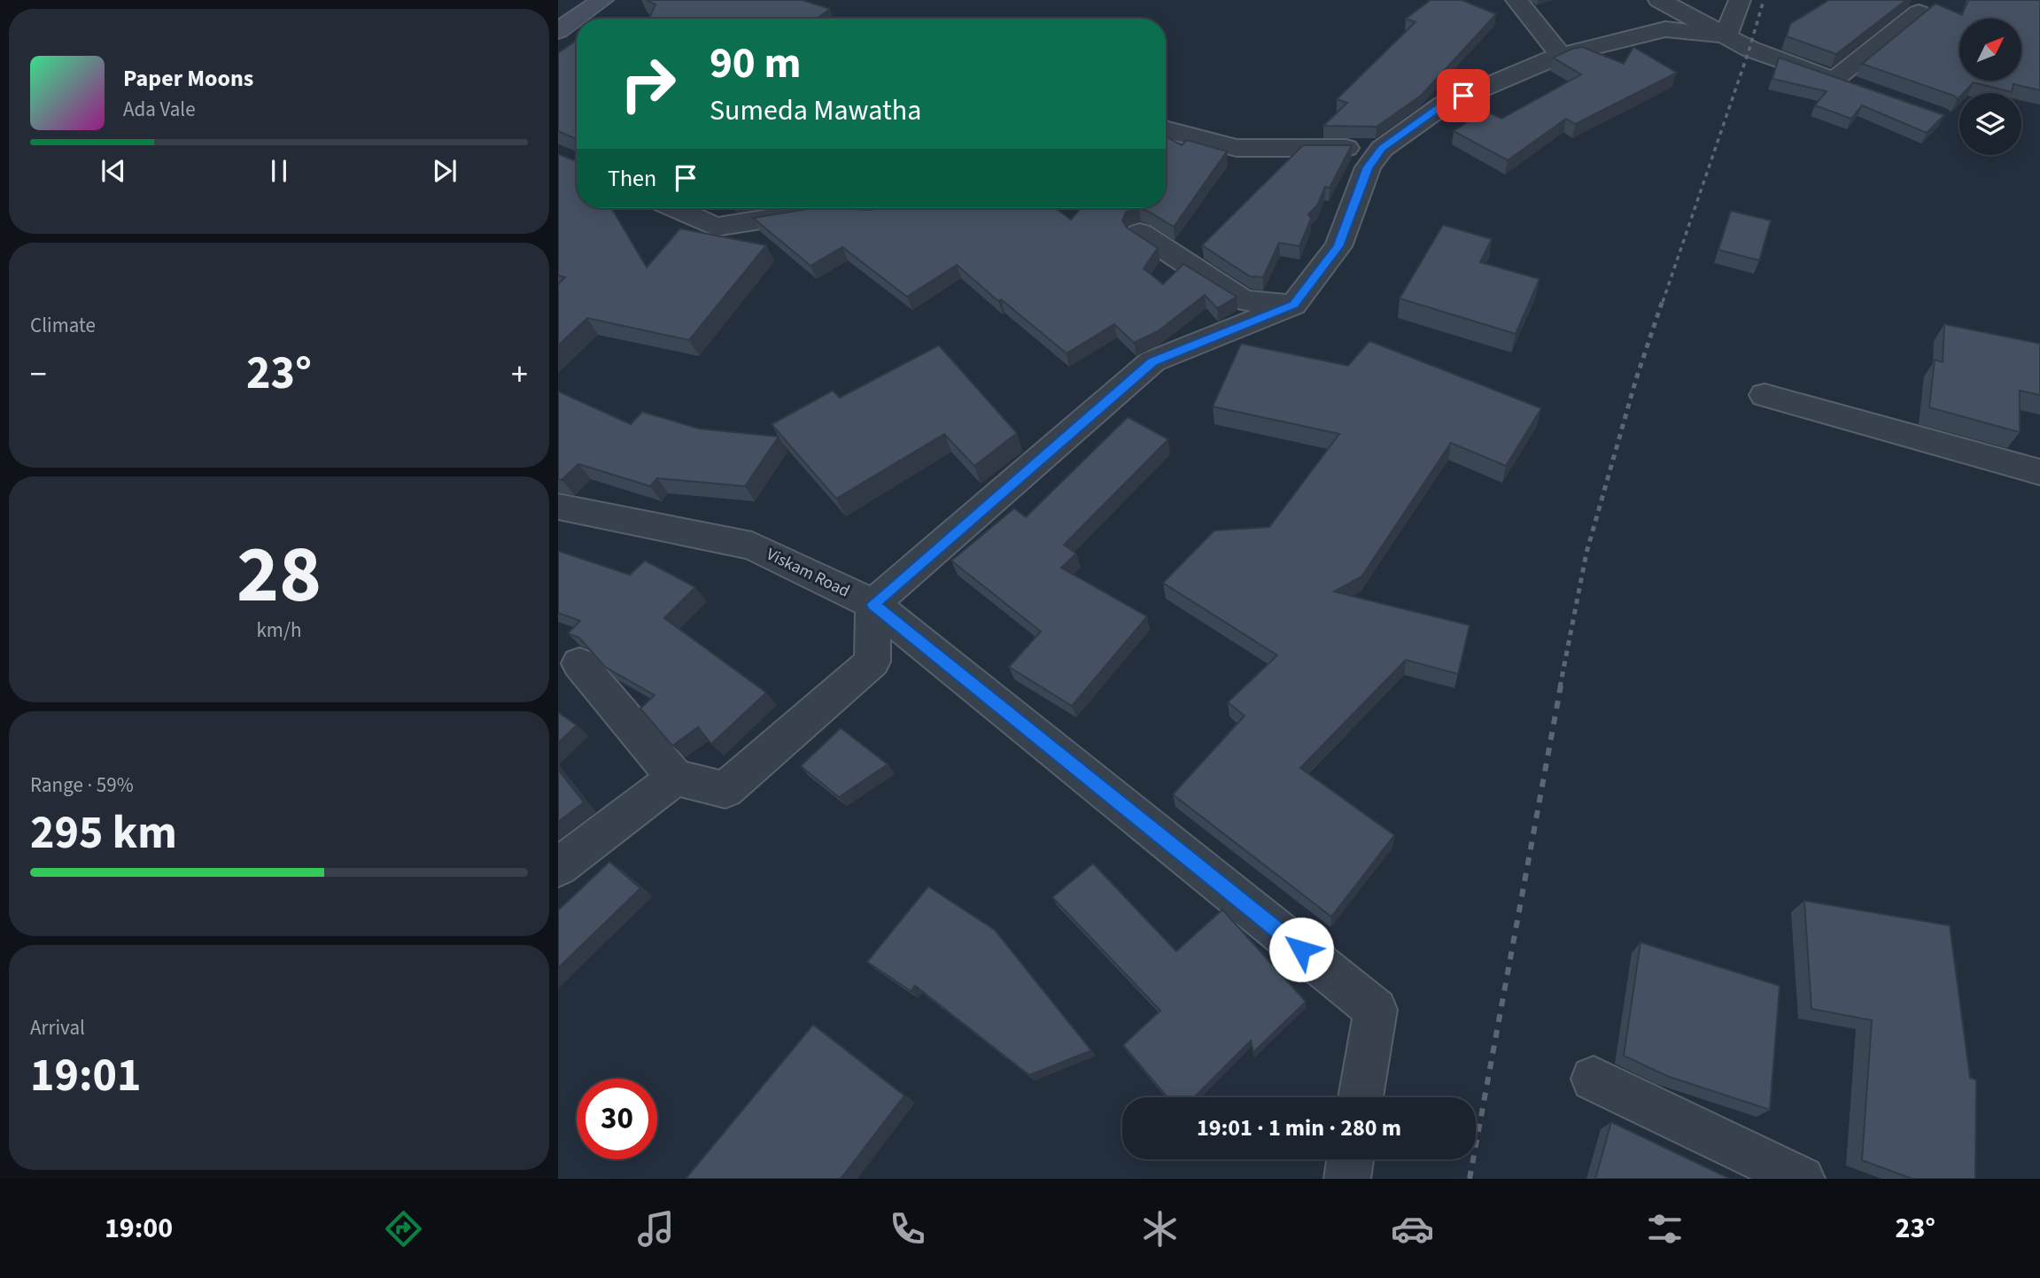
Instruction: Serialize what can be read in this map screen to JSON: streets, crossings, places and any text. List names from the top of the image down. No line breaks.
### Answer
{"streets":{"street":["Viskam Road"]},"north":"top right","page":{"turn":["90 m","Sumeda Mawatha"],"song":["Paper Moons","Ada Vale"],"then":"Then","tile":["Climate",["28","km/h"],["Range · 59%","295 km"],["Arrival","19:01"]],"heat":["−","23°","+"],"limit":"30","trip":"19:01 · 1 min · 280 m","tabs":["19:00","23°"]}}
